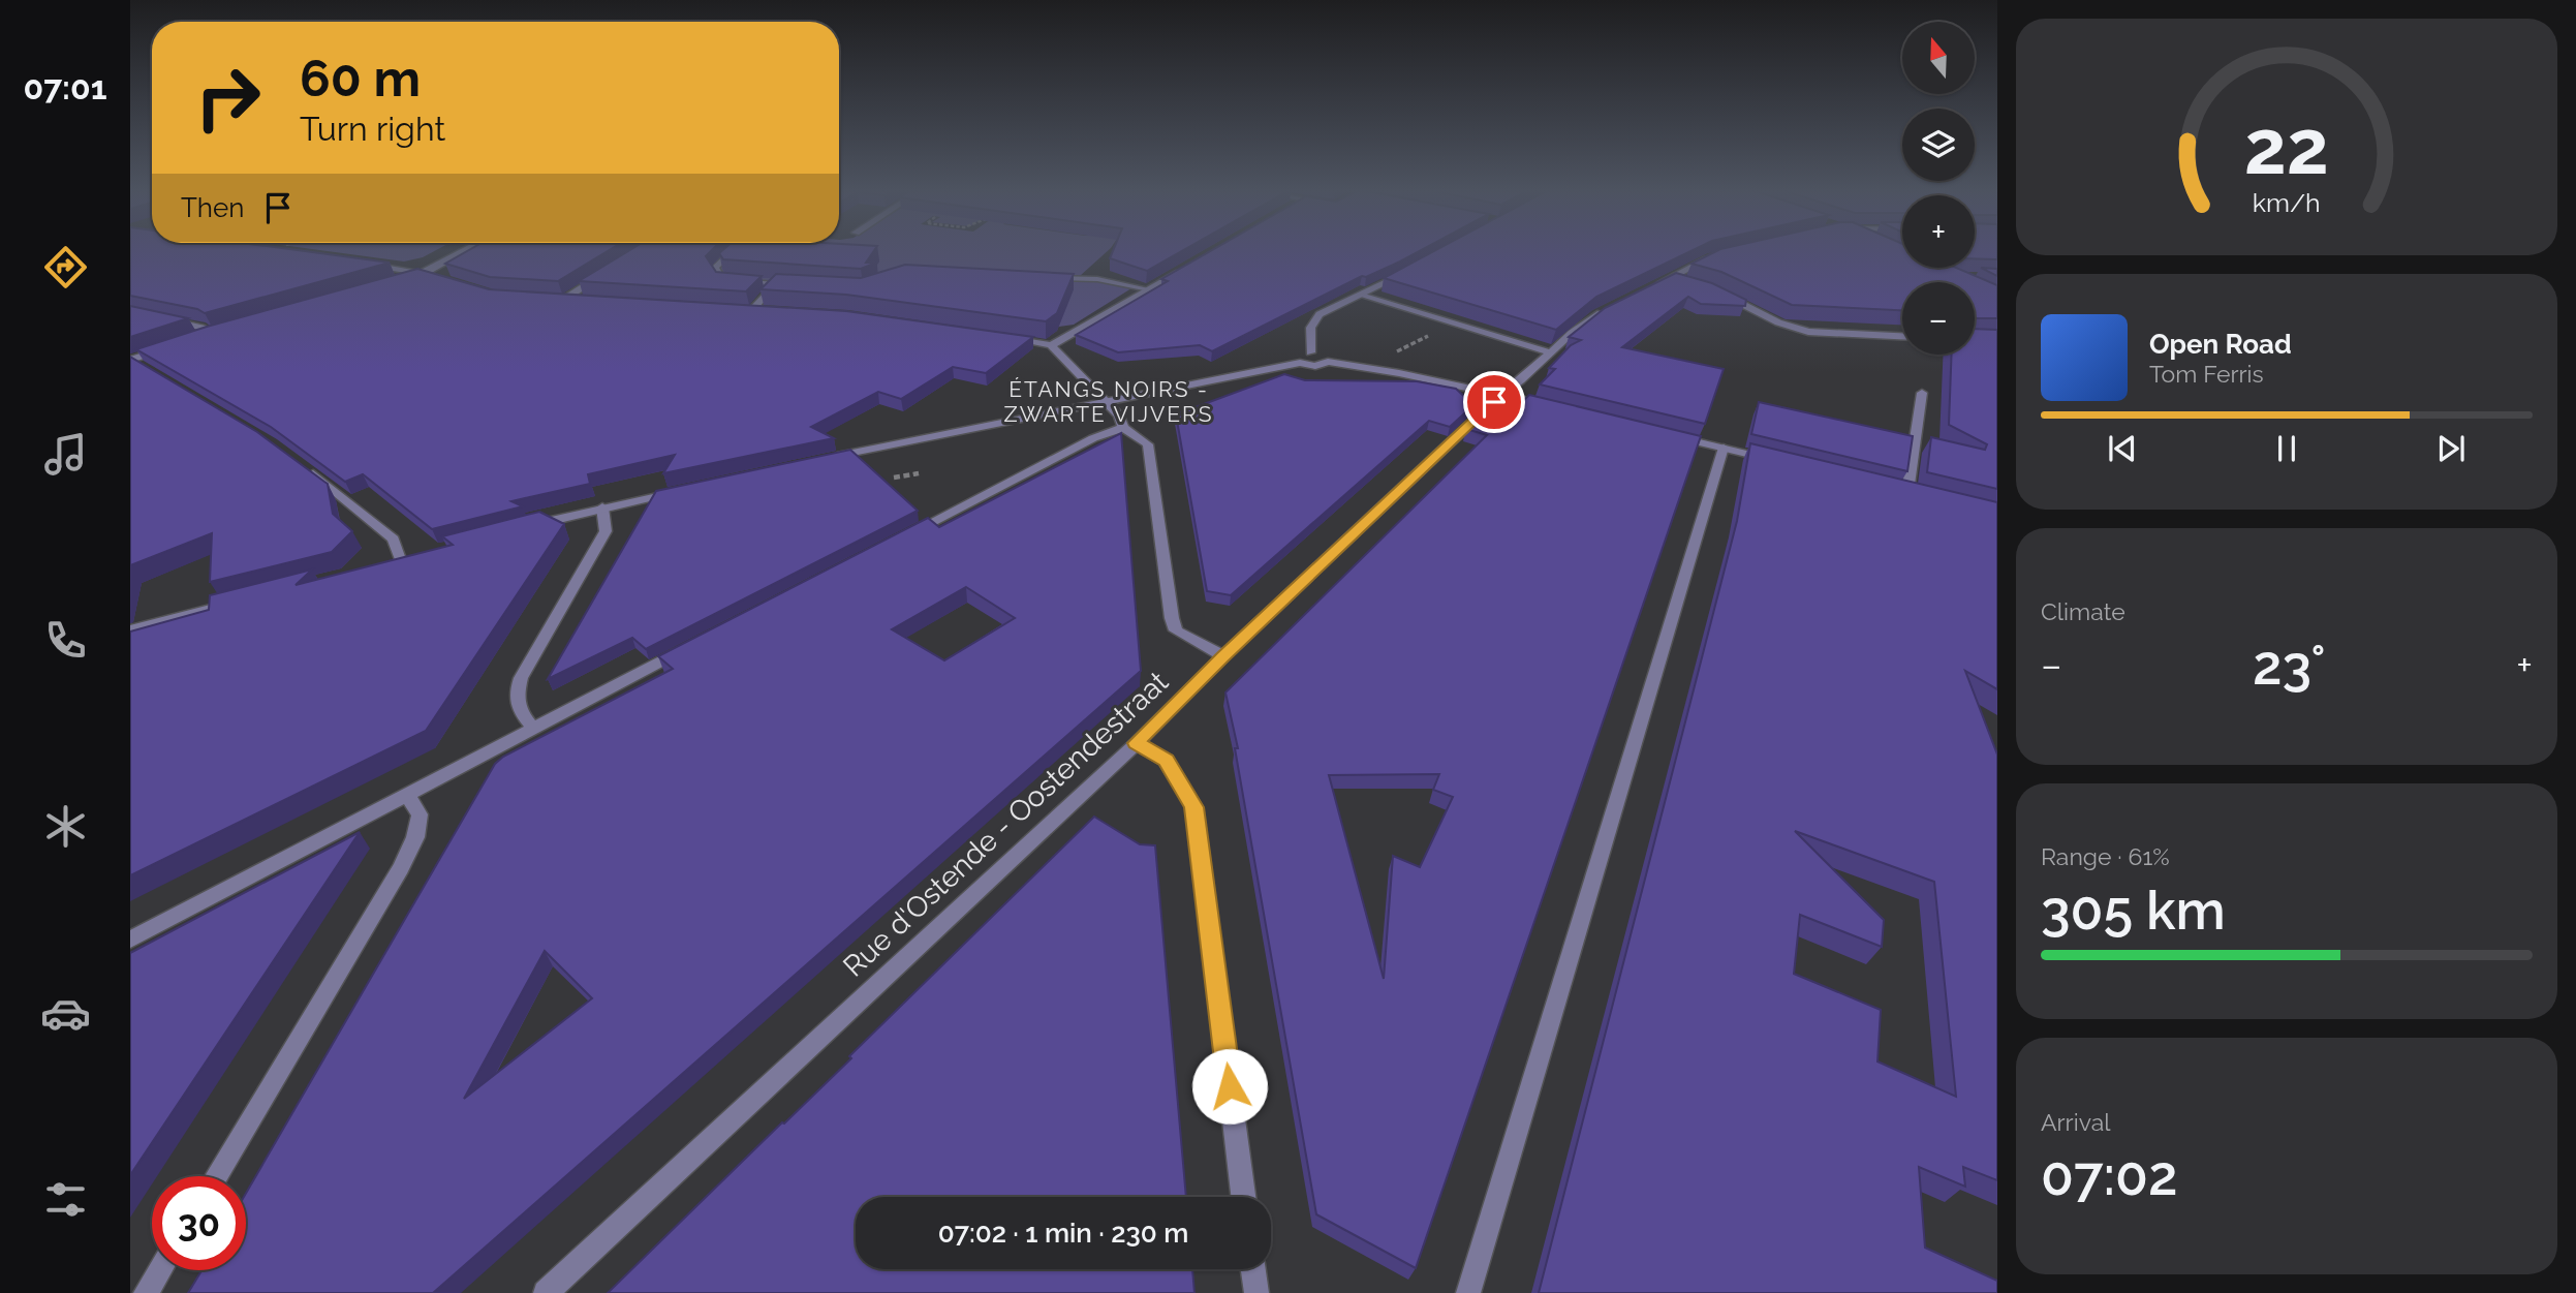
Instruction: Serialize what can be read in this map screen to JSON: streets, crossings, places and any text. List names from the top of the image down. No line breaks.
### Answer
{"streets":{"street":["Rue d'Ostende - Oostendestraat"]},"districts":["ÉTANGS NOIRS - ZWARTE VIJVERS"],"north":"top","page":{"tabs":"07:01","map_buttons":["+","−"],"turn":["60 m","Turn right"],"then":"Then","song":["Open Road","Tom Ferris"],"tile":["Climate",["Range · 61%","305 km"],["Arrival","07:02"]],"heat":["−","23°","+"],"limit":"30","trip":"07:02 · 1 min · 230 m","gauge":["22","km/h"]}}
